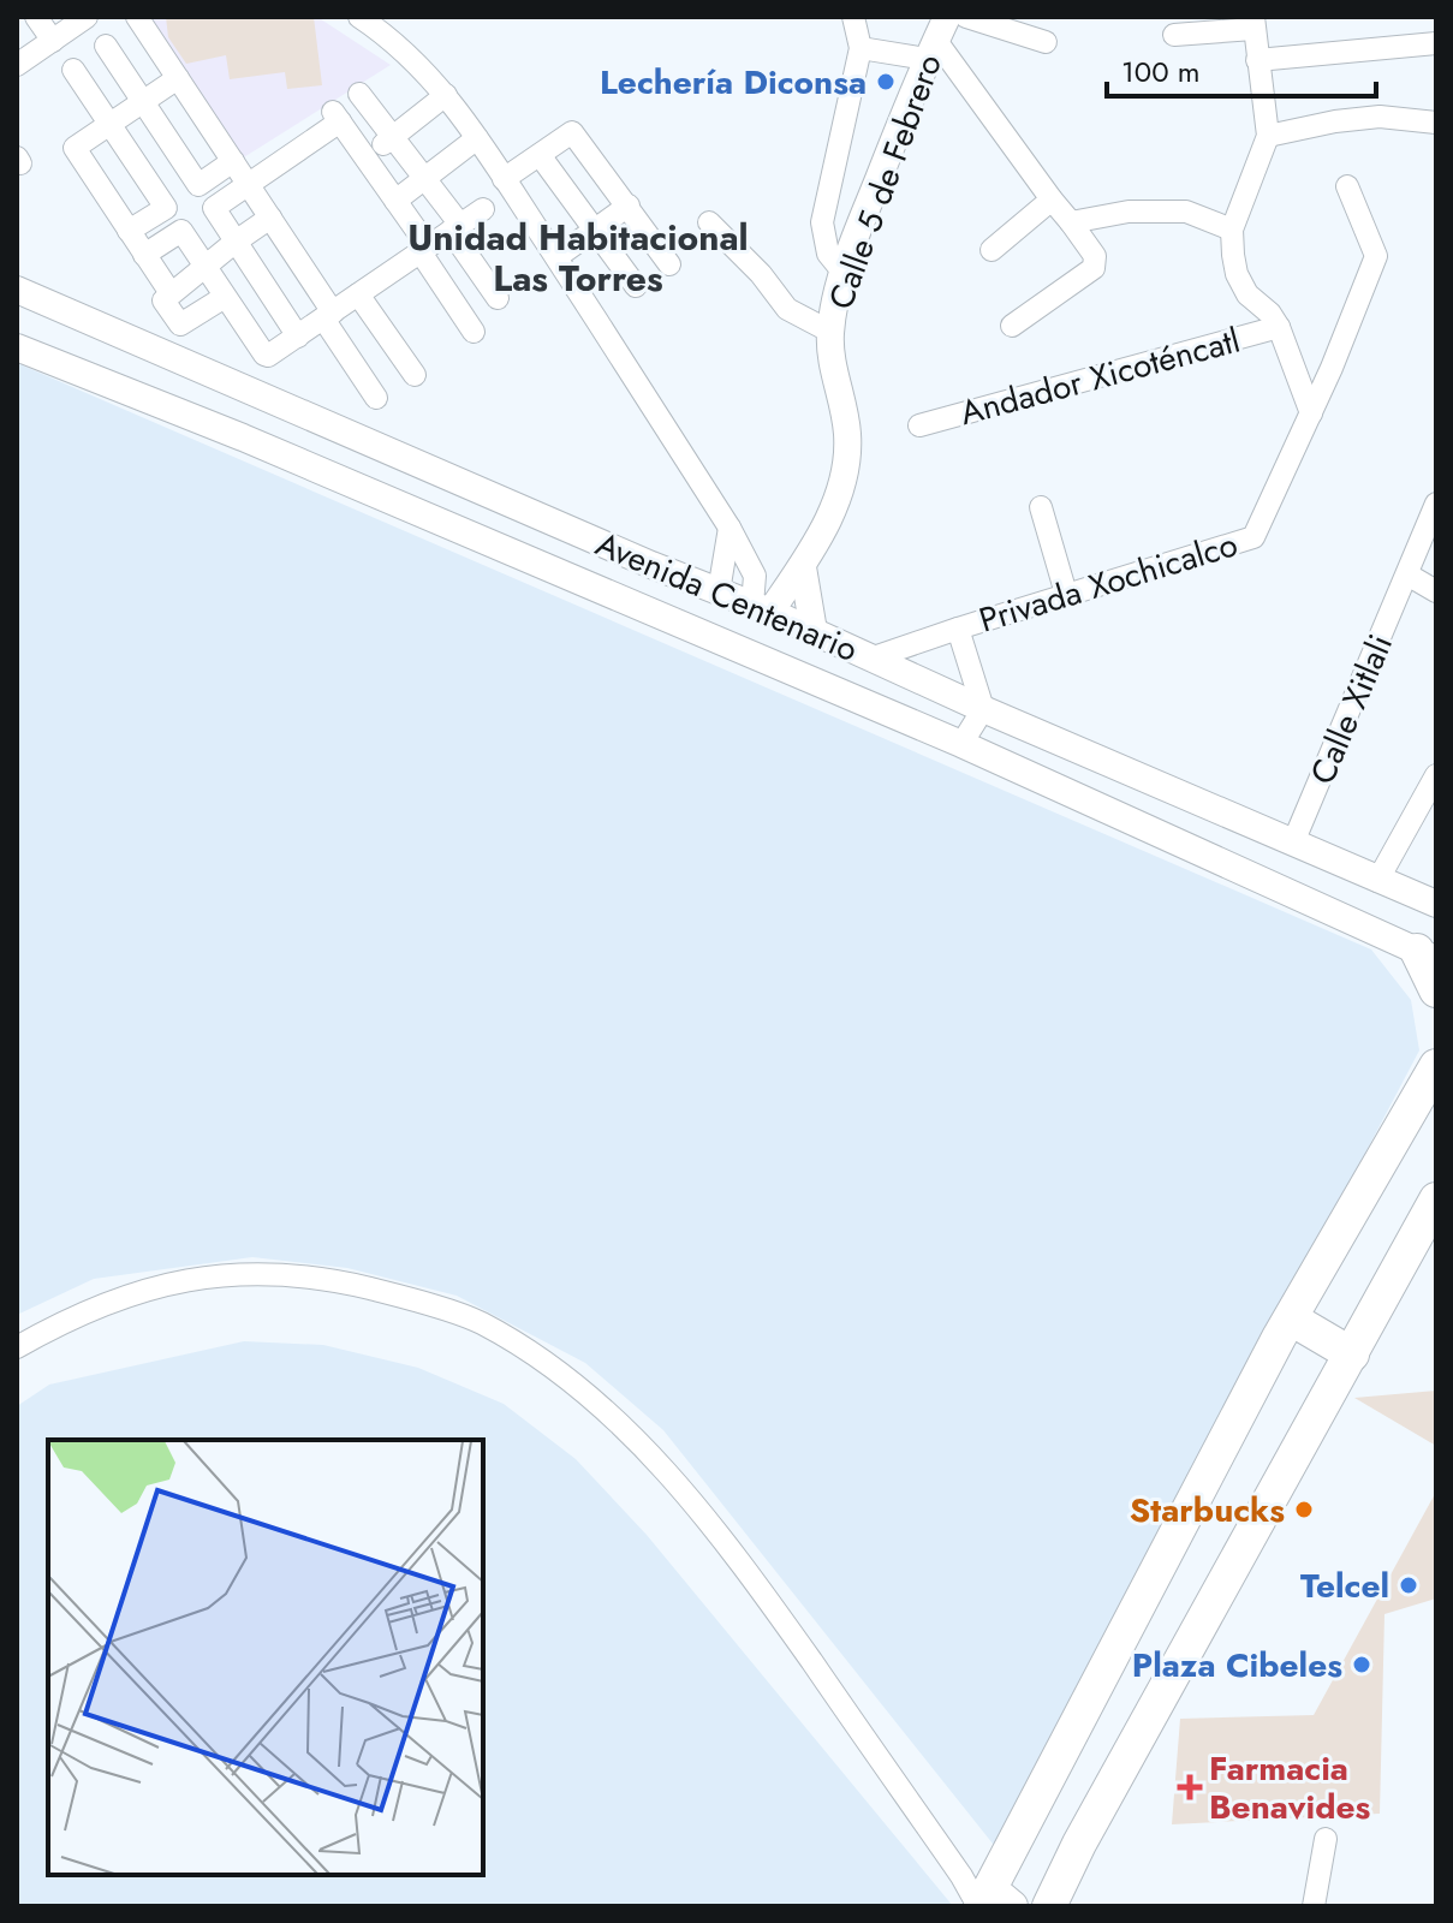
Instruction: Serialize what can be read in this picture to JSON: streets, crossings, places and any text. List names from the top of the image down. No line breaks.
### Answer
{"streets":{"street":["Calle 5 de Febrero","Andador Xicoténcatl","Privada Xochicalco","Avenida Centenario","Calle Xitlali"]},"crossings":[["Calle 5 de Febrero","Avenida Centenario"],["Privada Xochicalco","Avenida Centenario"],["Avenida Centenario","Calle Xitlali"]],"districts":["Unidad Habitacional Las Torres"],"places":{"other":["Lechería Diconsa","Starbucks","Telcel","Plaza Cibeles"],"health":["Farmacia Benavides"]},"scale_bar":"100 m"}
